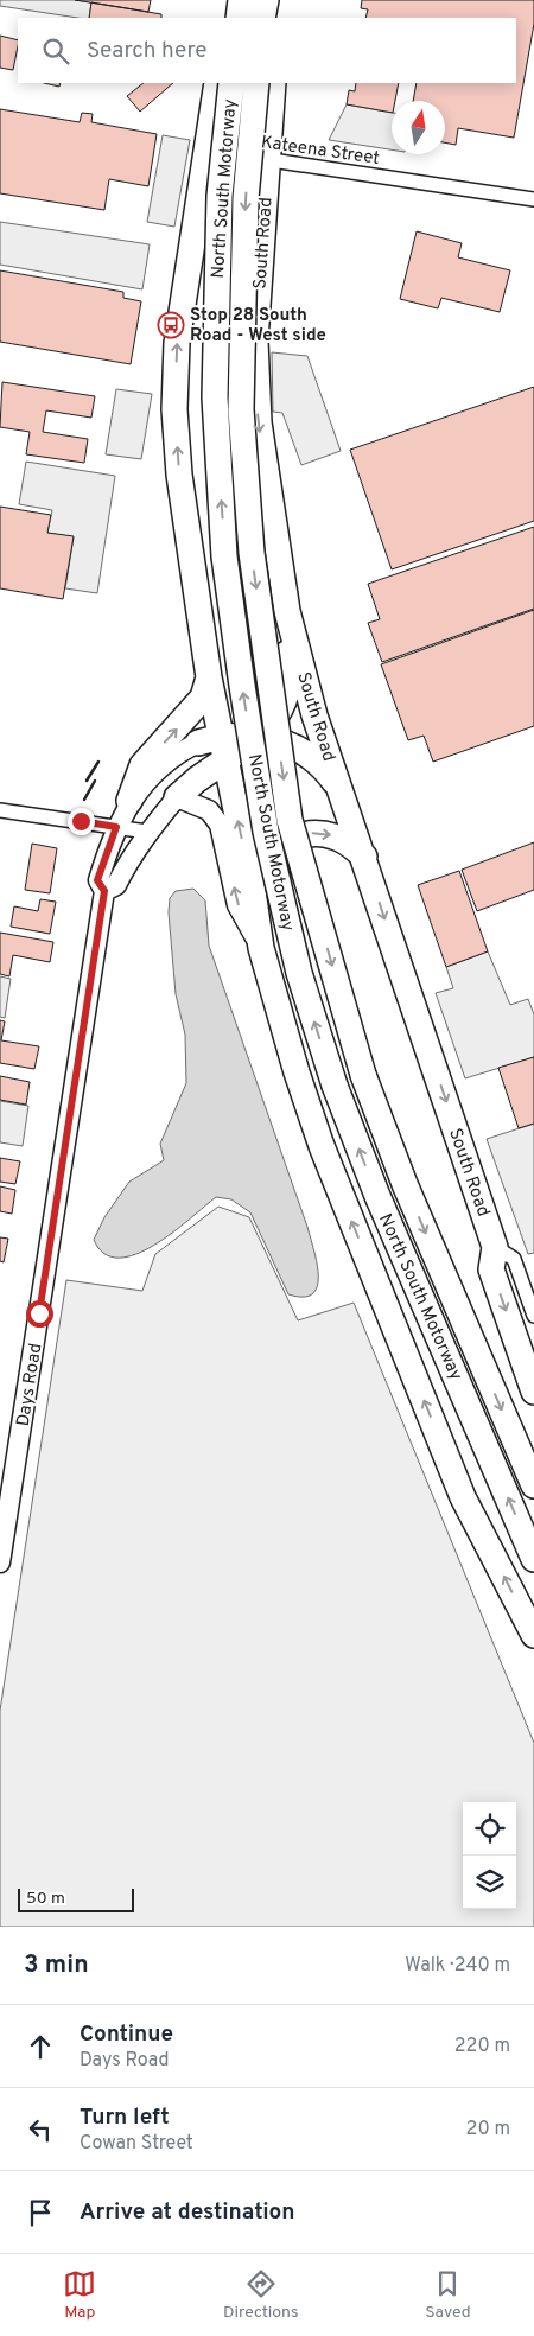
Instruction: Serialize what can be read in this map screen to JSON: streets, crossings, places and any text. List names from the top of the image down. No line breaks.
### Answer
{"streets":{"highway":["North South Motorway","South Road"],"street":["Kateena Street","Days Road"]},"crossings":[["Kateena Street","South Road"]],"places":{"bus stop":["Stop 28 South Road - West side"]},"scale_bar":"50 m","north":"top","page":{"search":"Search here","scale":"50 m","heading":["3 min","Walk · 240 m"],"list":[["Continue","Days Road","220 m"],["Turn left","Cowan Street","20 m"],"Arrive at destination"],"nav":["Map","Directions","Saved"]}}
